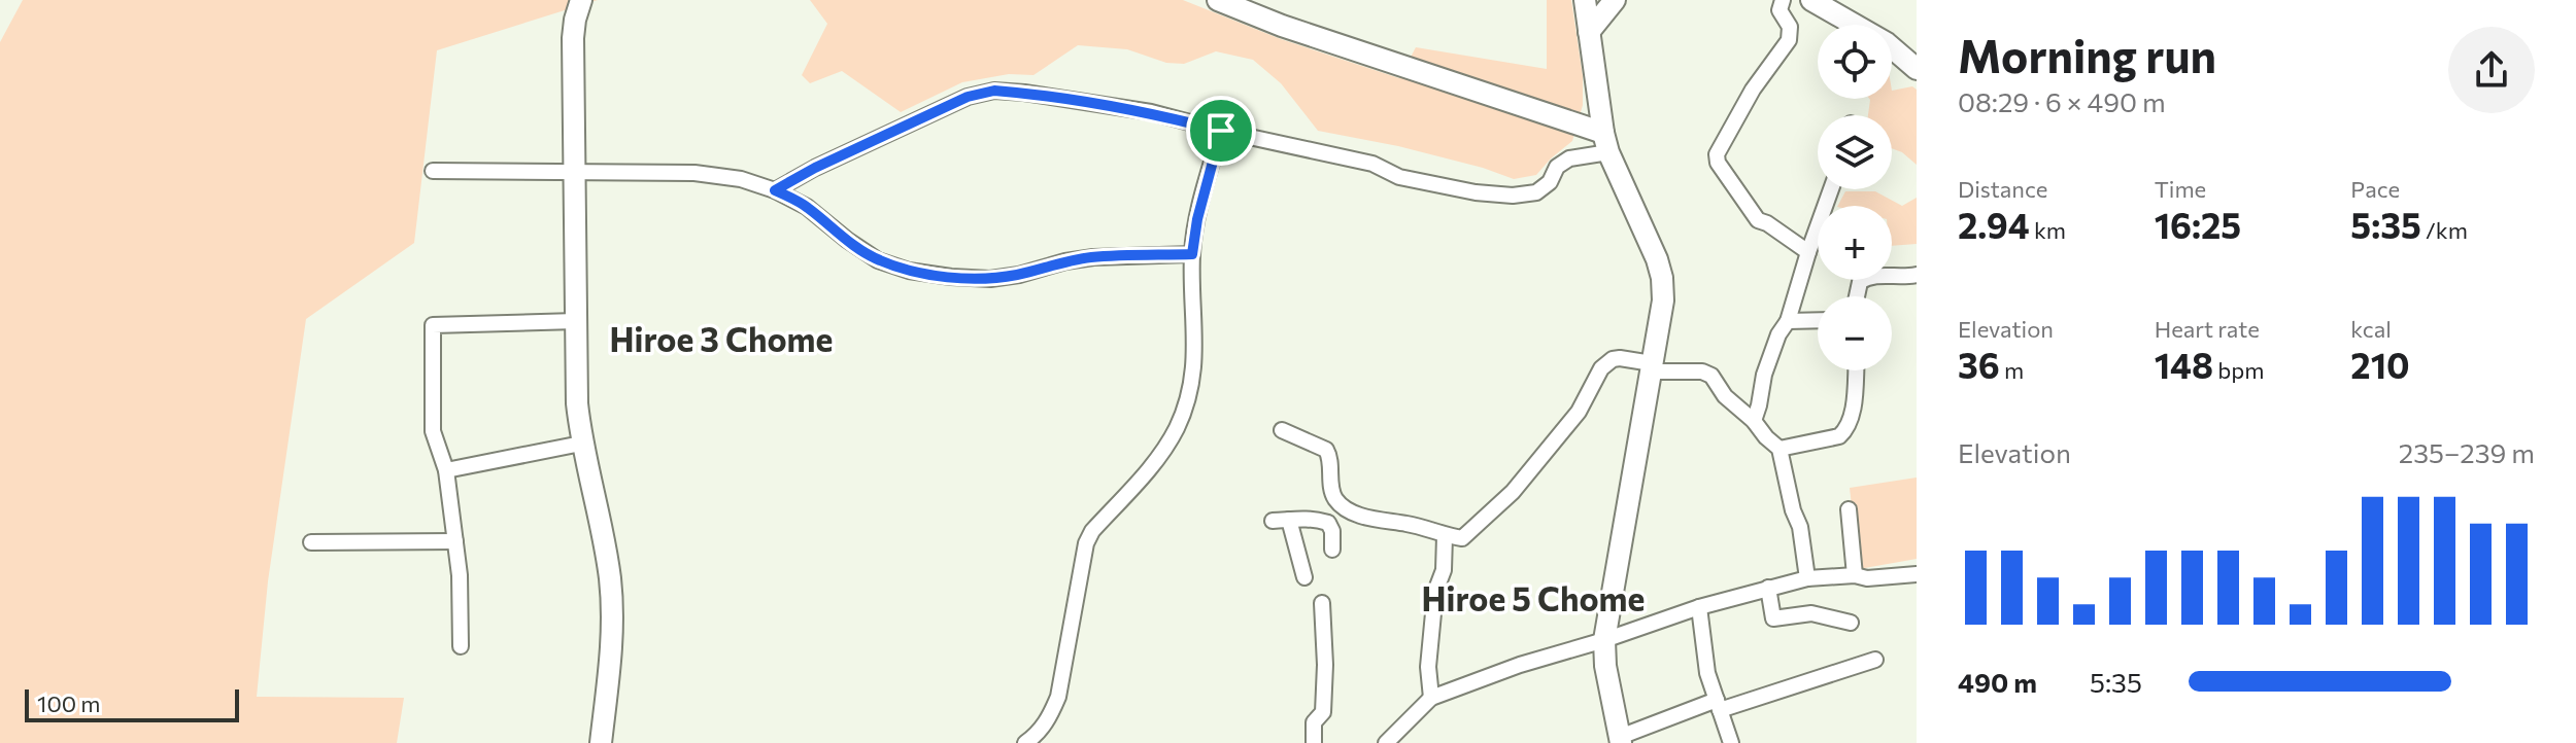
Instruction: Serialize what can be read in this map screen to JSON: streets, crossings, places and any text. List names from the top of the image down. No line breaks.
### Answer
{"districts":["Hiroe 3 Chome","Hiroe 5 Chome"],"scale_bar":"100 m","page":{"heading":["Morning run","08:29 · 6 × 490 m"],"map_buttons":["+","−"],"stats":[["Distance","2.94 km"],["Time","16:25"],["Pace","5:35 /km"],["Elevation","36 m"],["Heart rate","148 bpm"],["kcal","210"]],"chart":["Elevation","235–239 m"],"list":[{"name":"490 m","note":"5:35"}],"scale":"100 m"}}
